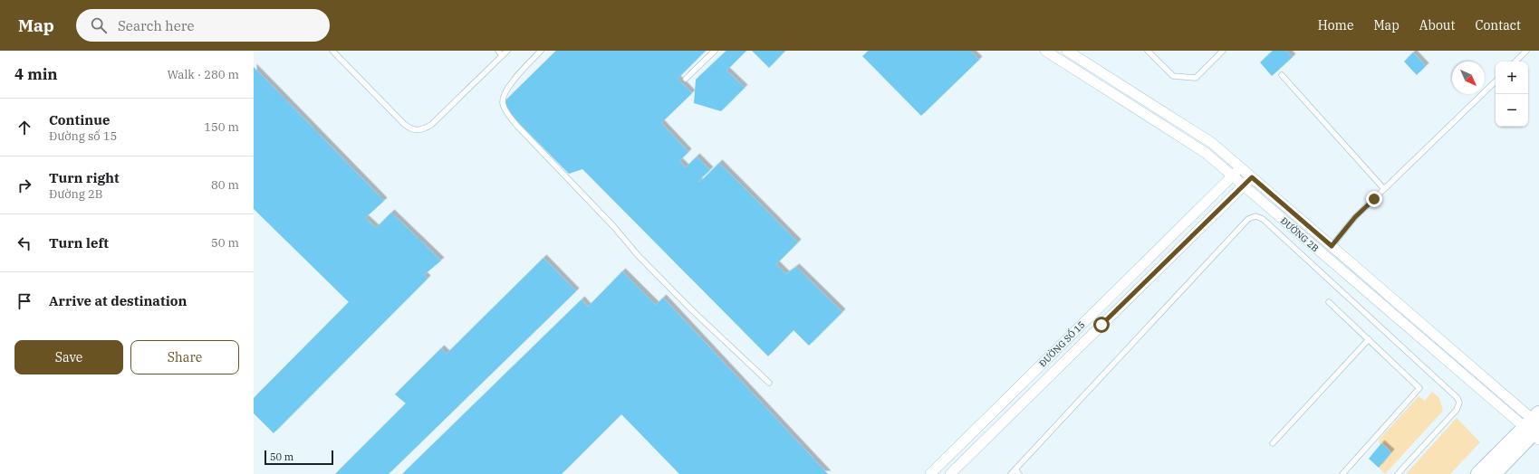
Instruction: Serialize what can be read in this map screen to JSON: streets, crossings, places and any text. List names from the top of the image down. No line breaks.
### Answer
{"streets":{"street":["ĐƯỜNG 2B","ĐƯỜNG SỐ 15"]},"crossings":[["ĐƯỜNG 2B","ĐƯỜNG SỐ 15"]],"scale_bar":"50 m","north":"bottom right","page":{"header":"Map","search":"Search here","nav":["Home","Map","About","Contact"],"heading":["4 min","Walk · 280 m"],"map_buttons":["+","−"],"list":[["Continue","Đường số 15","150 m"],["Turn right","Đường 2B","80 m"],["Turn left","50 m"],"Arrive at destination"],"buttons":["Save","Share"],"scale":"50 m"}}
